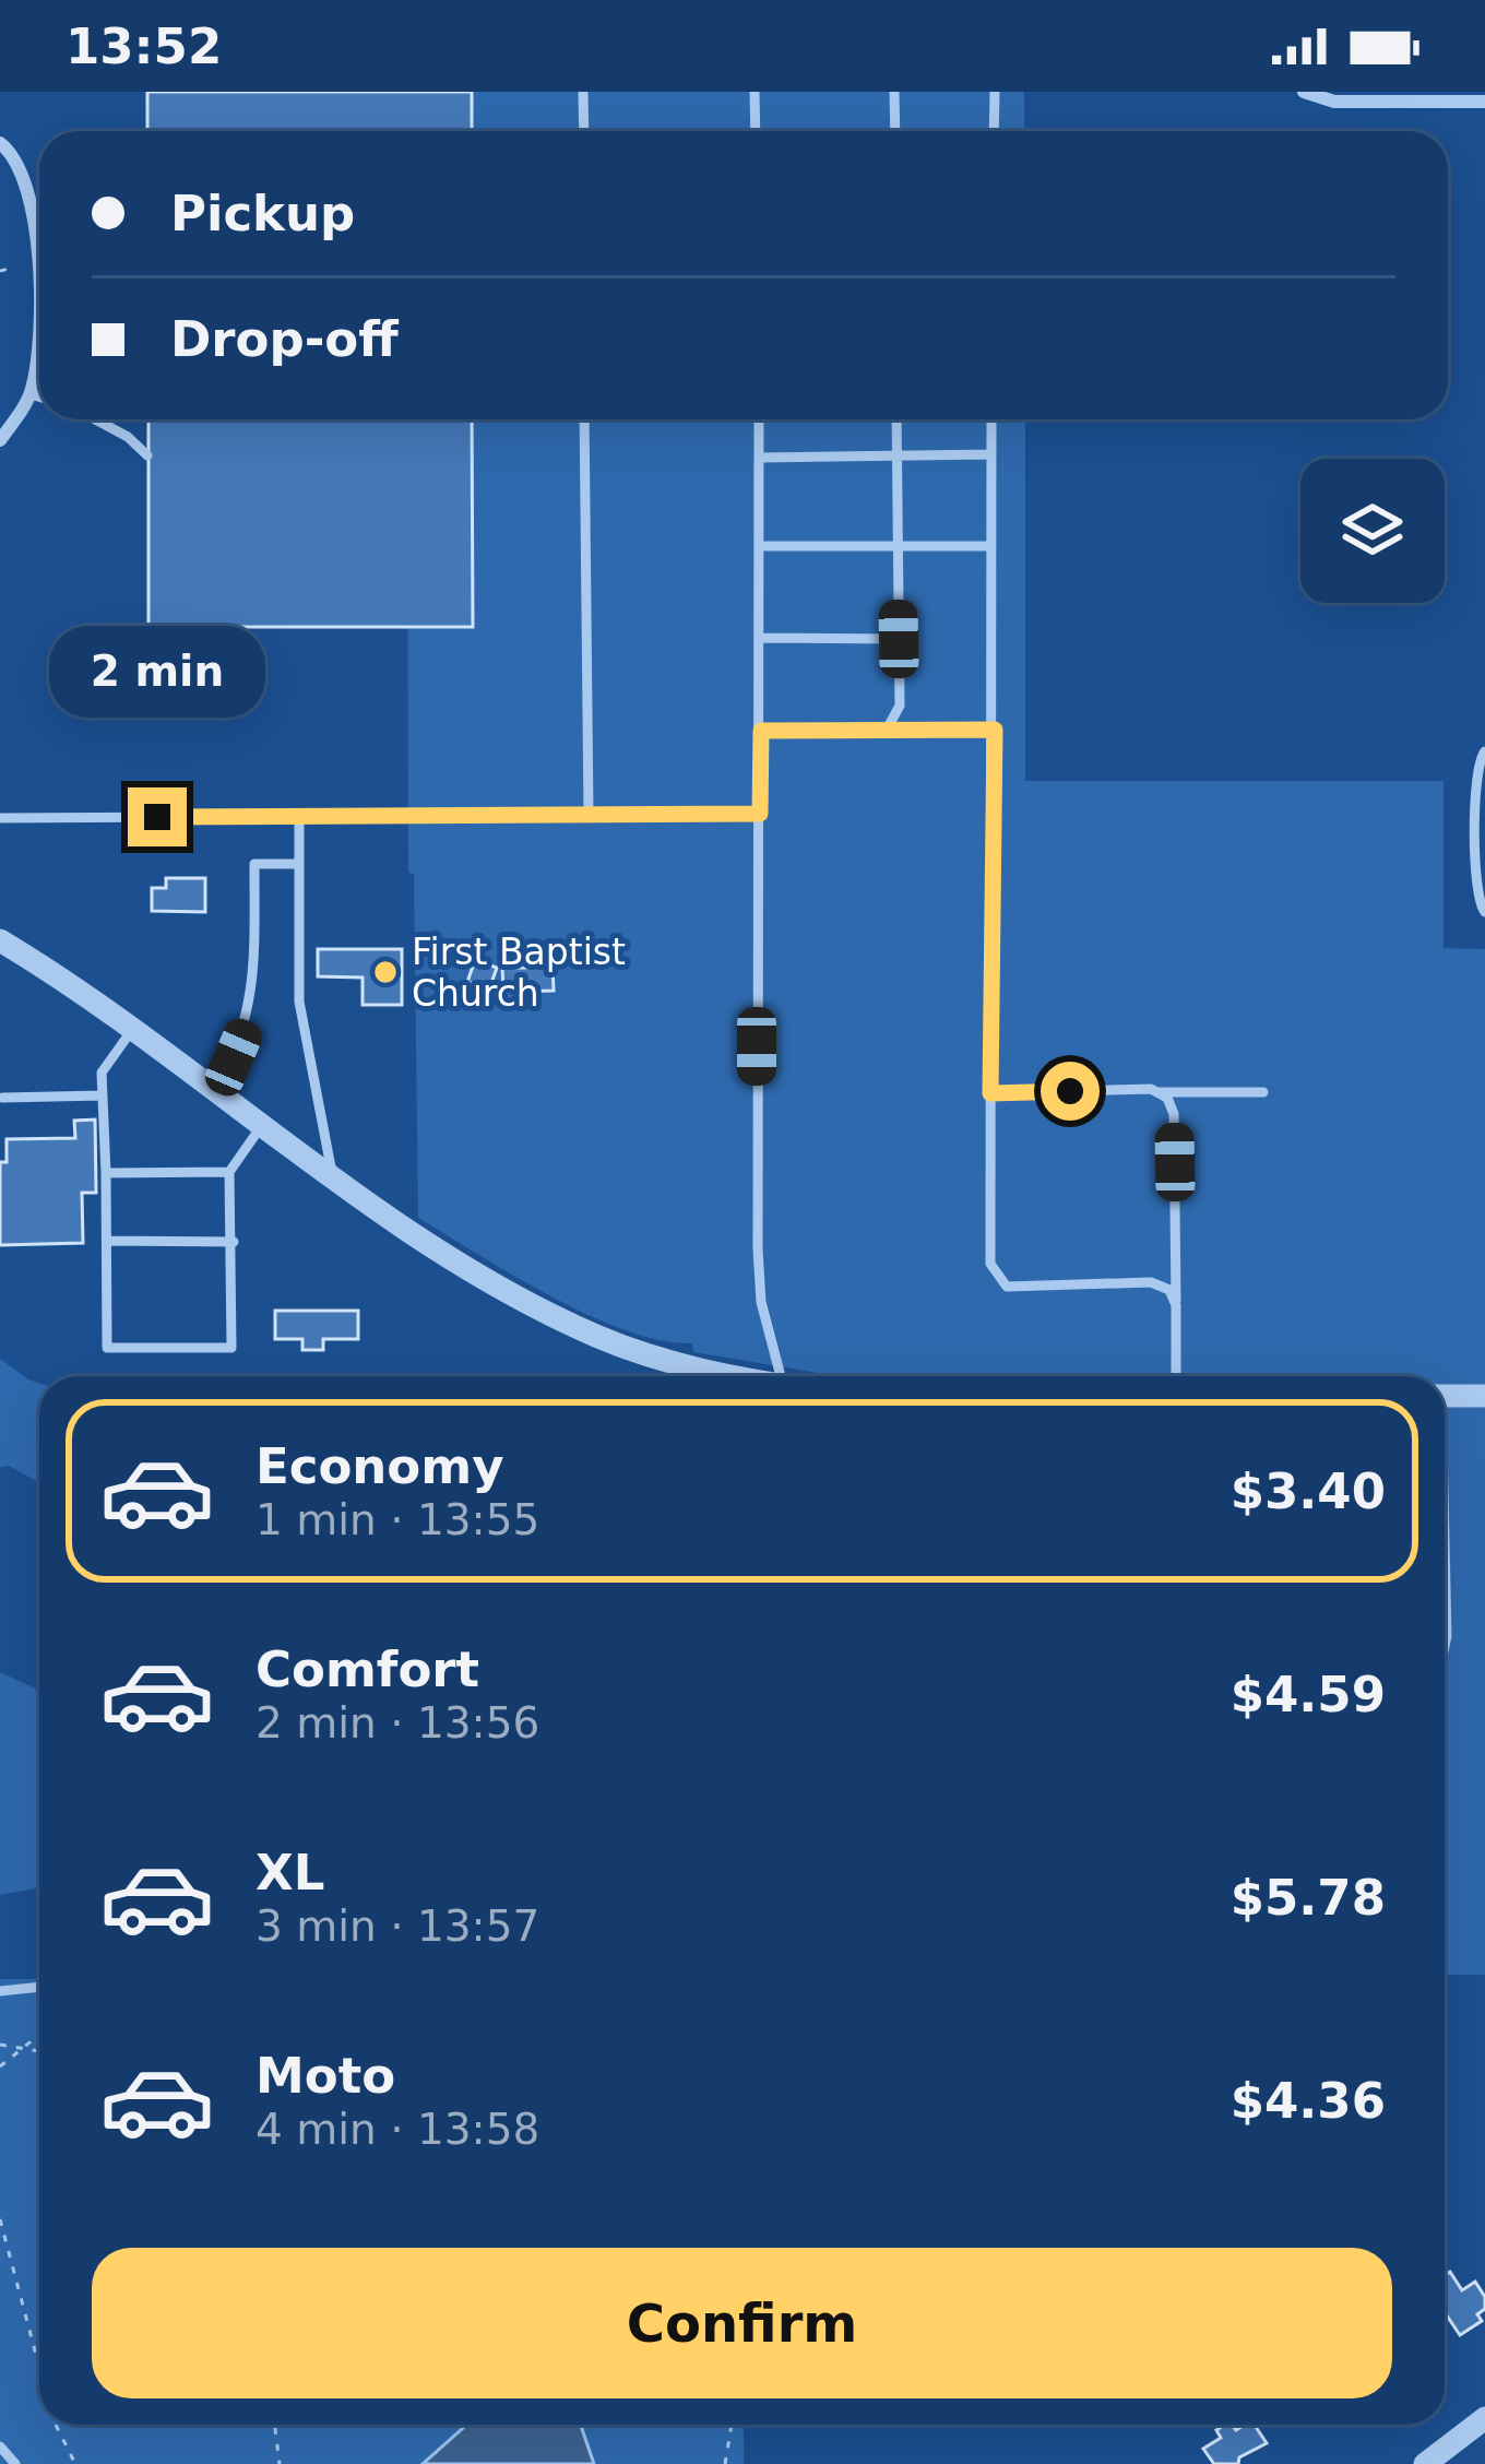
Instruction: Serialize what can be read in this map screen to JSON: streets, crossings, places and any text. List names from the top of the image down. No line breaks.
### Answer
{"places":["First Baptist Church"],"page":{"status":"13:52","banner":["Pickup","Drop-off"],"bubble":"2 min","list":[{"name":"Economy","note":"1 min · 13:55","value":"$3.40"},{"name":"Comfort","note":"2 min · 13:56","value":"$4.59"},{"name":"XL","note":"3 min · 13:57","value":"$5.78"},{"name":"Moto","note":"4 min · 13:58","value":"$4.36"}],"buttons":"Confirm"}}
